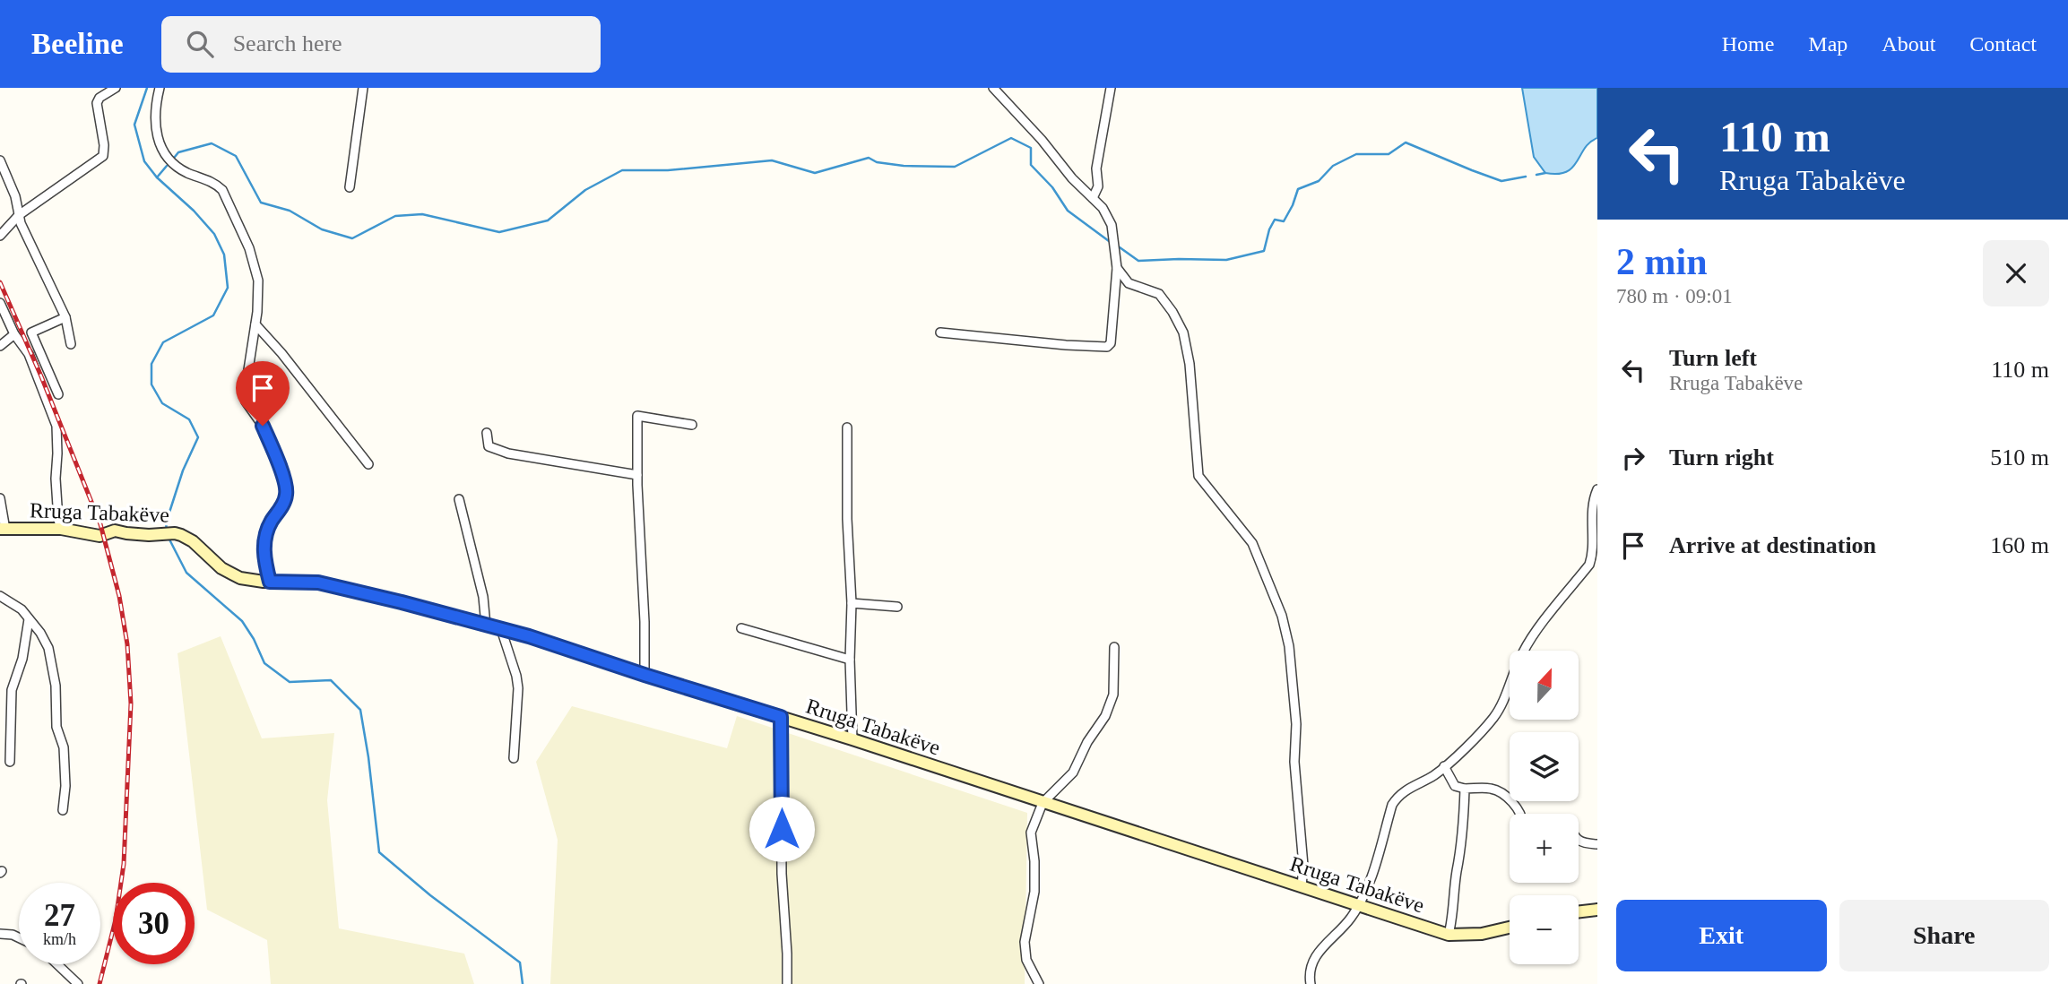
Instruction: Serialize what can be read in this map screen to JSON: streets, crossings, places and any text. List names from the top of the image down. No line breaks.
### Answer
{"streets":{"street":["Rruga Tabakëve"]},"north":"top","page":{"header":"Beeline","search":"Search here","nav":["Home","Map","About","Contact"],"turn":["110 m","Rruga Tabakëve"],"heading":["2 min","780 m · 09:01"],"list":[{"name":"Turn left","note":"Rruga Tabakëve","value":"110 m"},{"name":"Turn right","value":"510 m"},{"name":"Arrive at destination","value":"160 m"}],"map_buttons":["+","−"],"speed":"27 km/h","limit":"30","buttons":["Exit","Share"]}}
